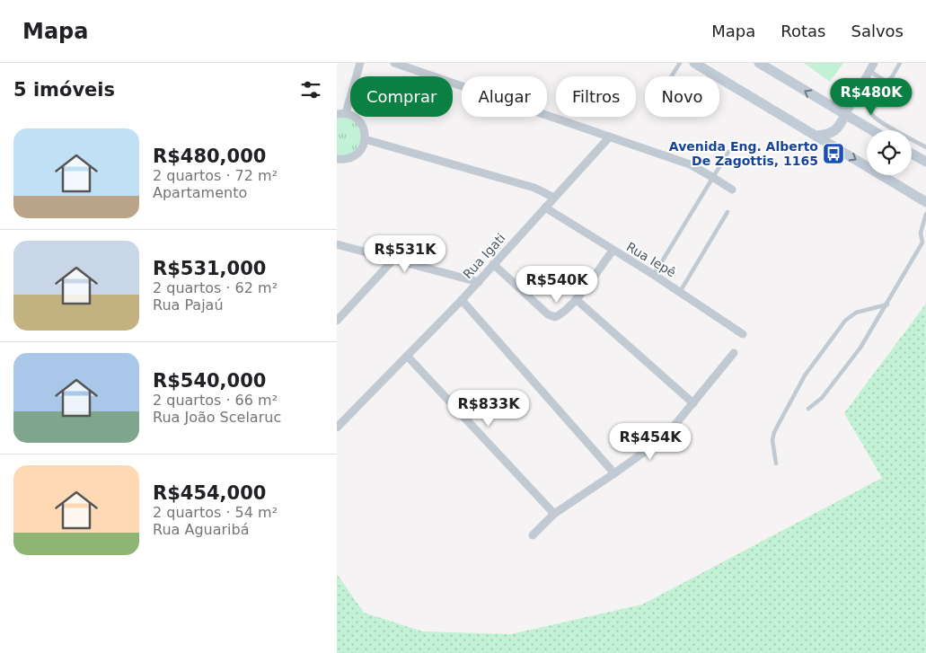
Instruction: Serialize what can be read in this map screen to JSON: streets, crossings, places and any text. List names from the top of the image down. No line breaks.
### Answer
{"streets":{"street":["Rua Igati","Rua Iepê"]},"crossings":[["Rua Igati","Rua Iepê"]],"places":{"bus stop":["Avenida Eng. Alberto De Zagottis, 1165"]},"page":{"header":"Mapa","nav":["Mapa","Rotas","Salvos"],"heading":"5 imóveis","chip":["Comprar","Alugar","Filtros","Novo"],"price":["R$480K","R$531K","R$540K","R$833K","R$454K"],"list":[{"name":"R$480,000","note":"2 quartos · 72 m² · Apartamento"},{"name":"R$531,000","note":"2 quartos · 62 m² · Rua Pajaú"},{"name":"R$540,000","note":"2 quartos · 66 m² · Rua João Scelaruc"},{"name":"R$454,000","note":"2 quartos · 54 m² · Rua Aguaribá"}]}}
